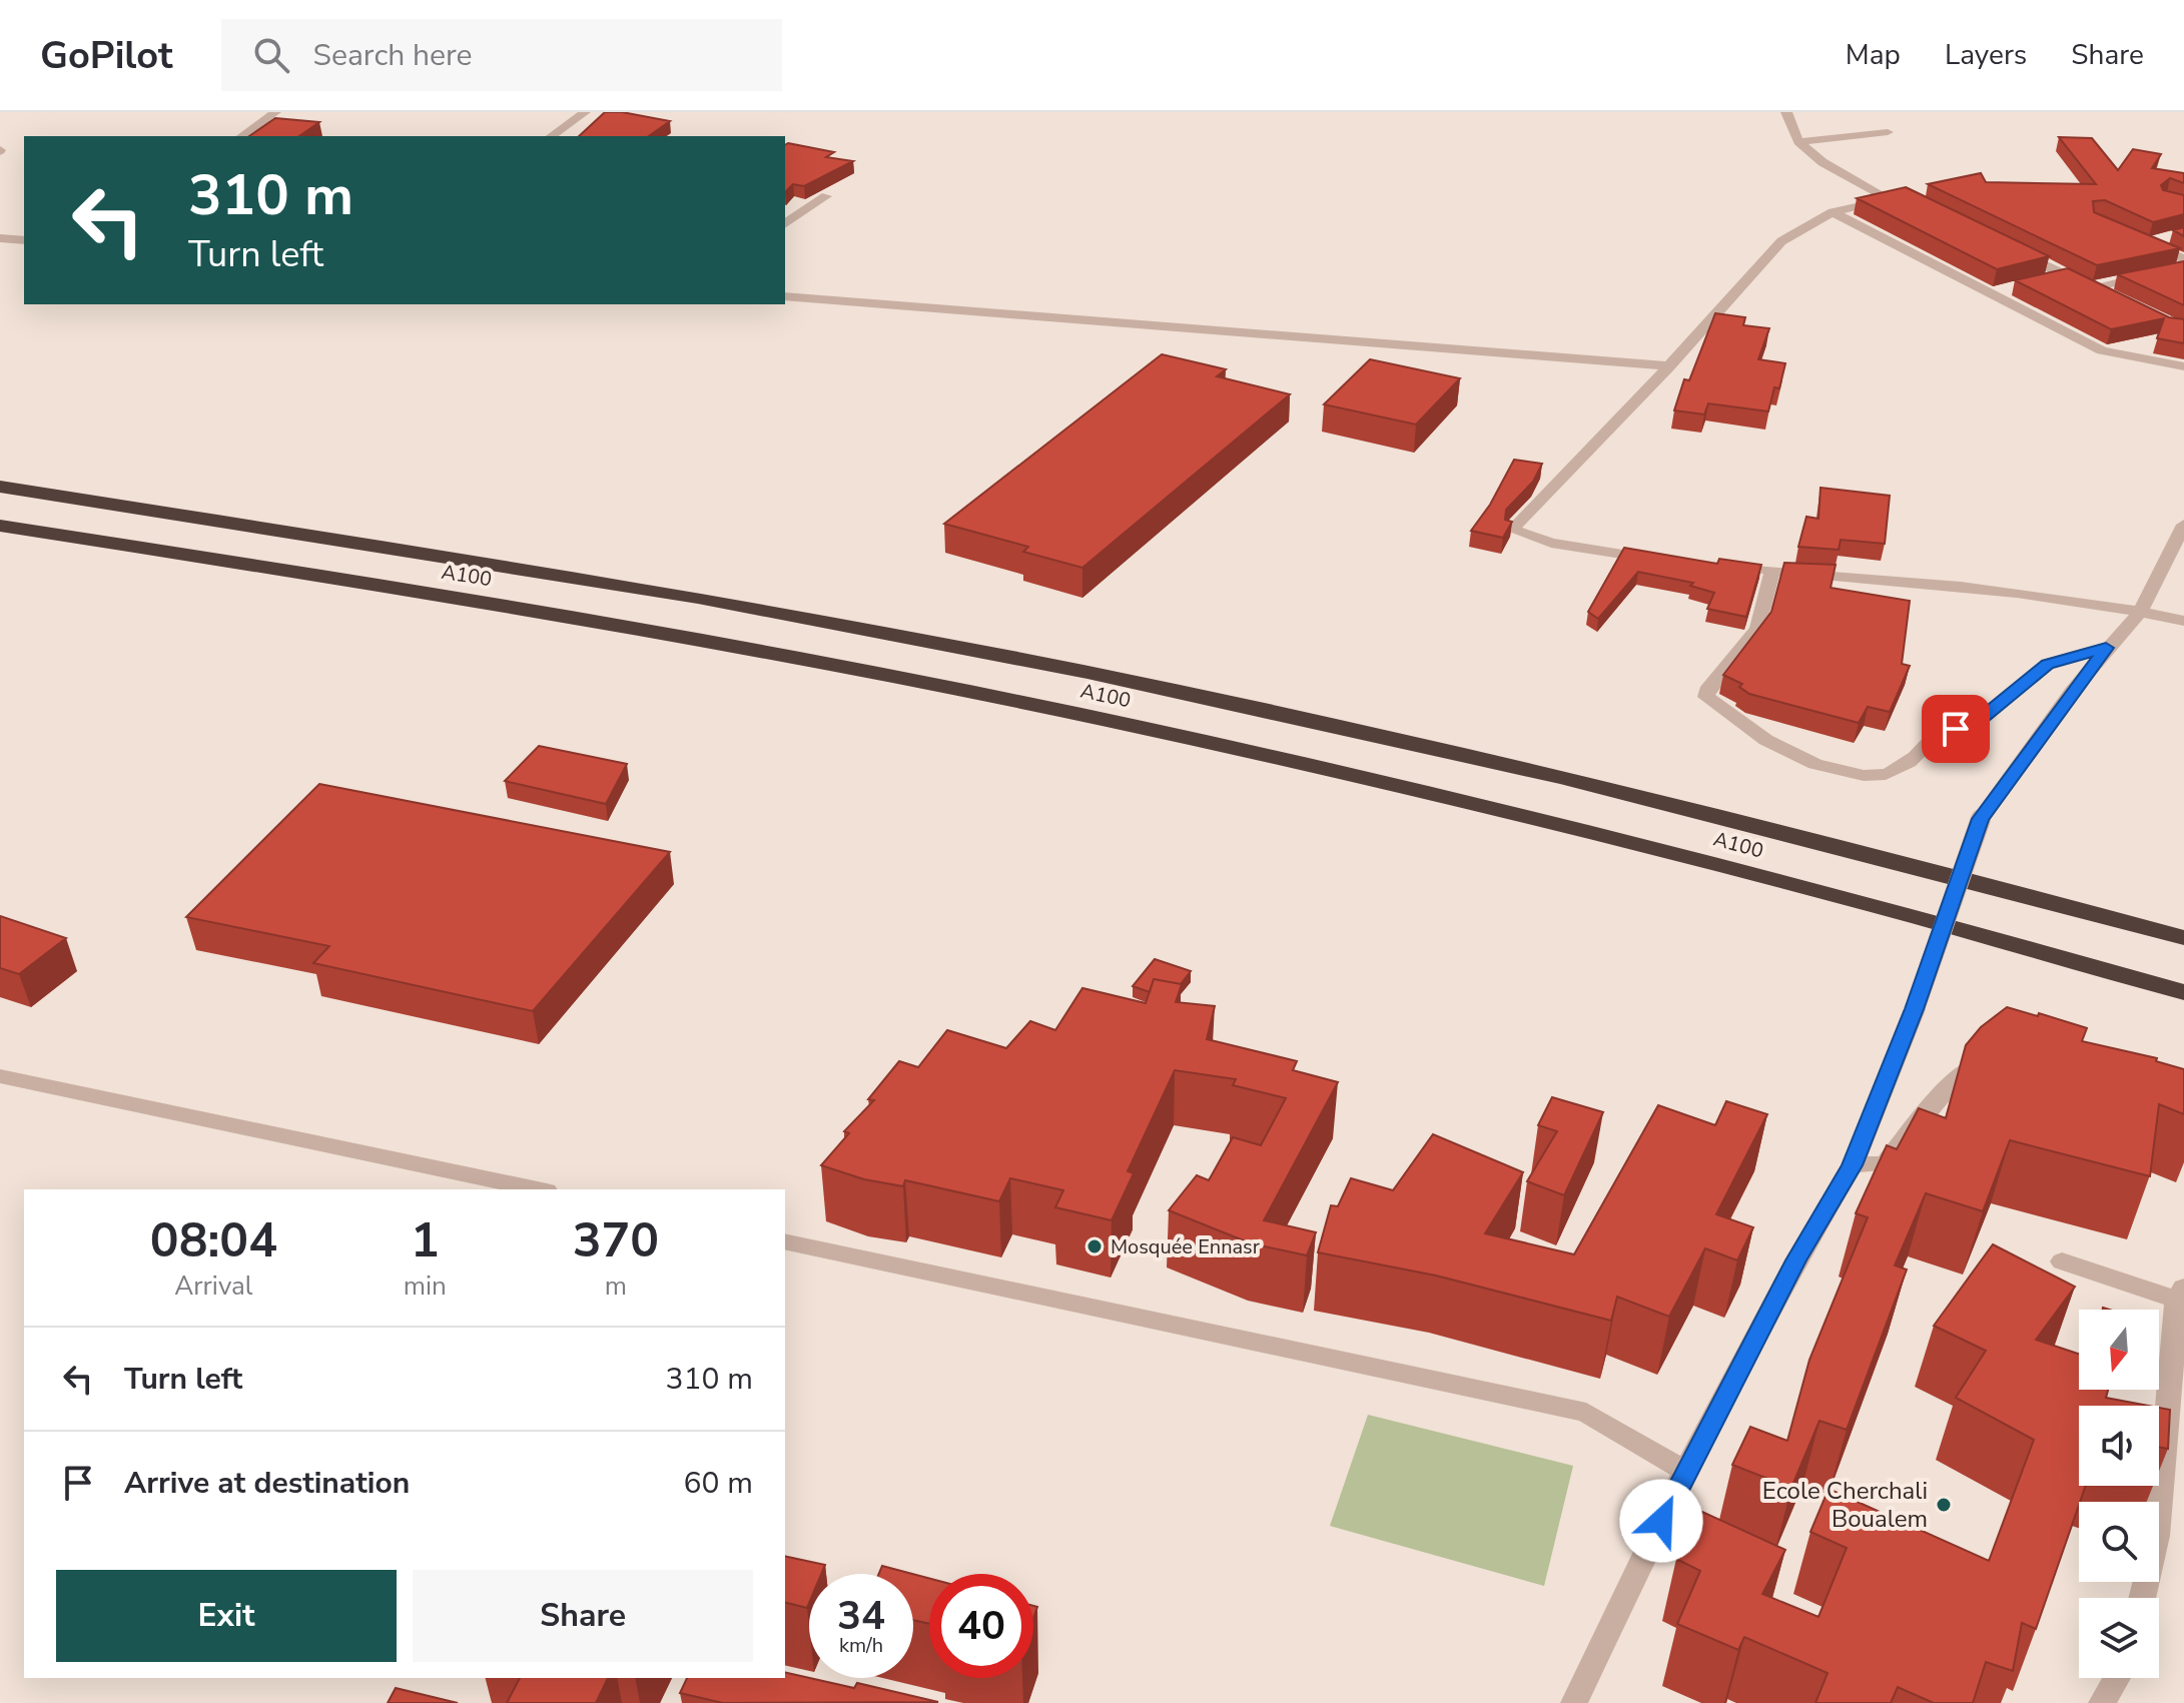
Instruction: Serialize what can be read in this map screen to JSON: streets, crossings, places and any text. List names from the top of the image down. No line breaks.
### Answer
{"streets":{"highway":["A100"]},"places":["Mosquée Ennasr","Ecole Cherchali Boualem"],"north":"bottom","page":{"header":"GoPilot","search":"Search here","nav":["Map","Layers","Share"],"turn":["310 m","Turn left"],"eta":["08:04","Arrival","1","min","370","m"],"list":[{"name":"Turn left","value":"310 m"},{"name":"Arrive at destination","value":"60 m"}],"buttons":["Exit","Share"],"speed":"34 km/h","limit":"40"}}
